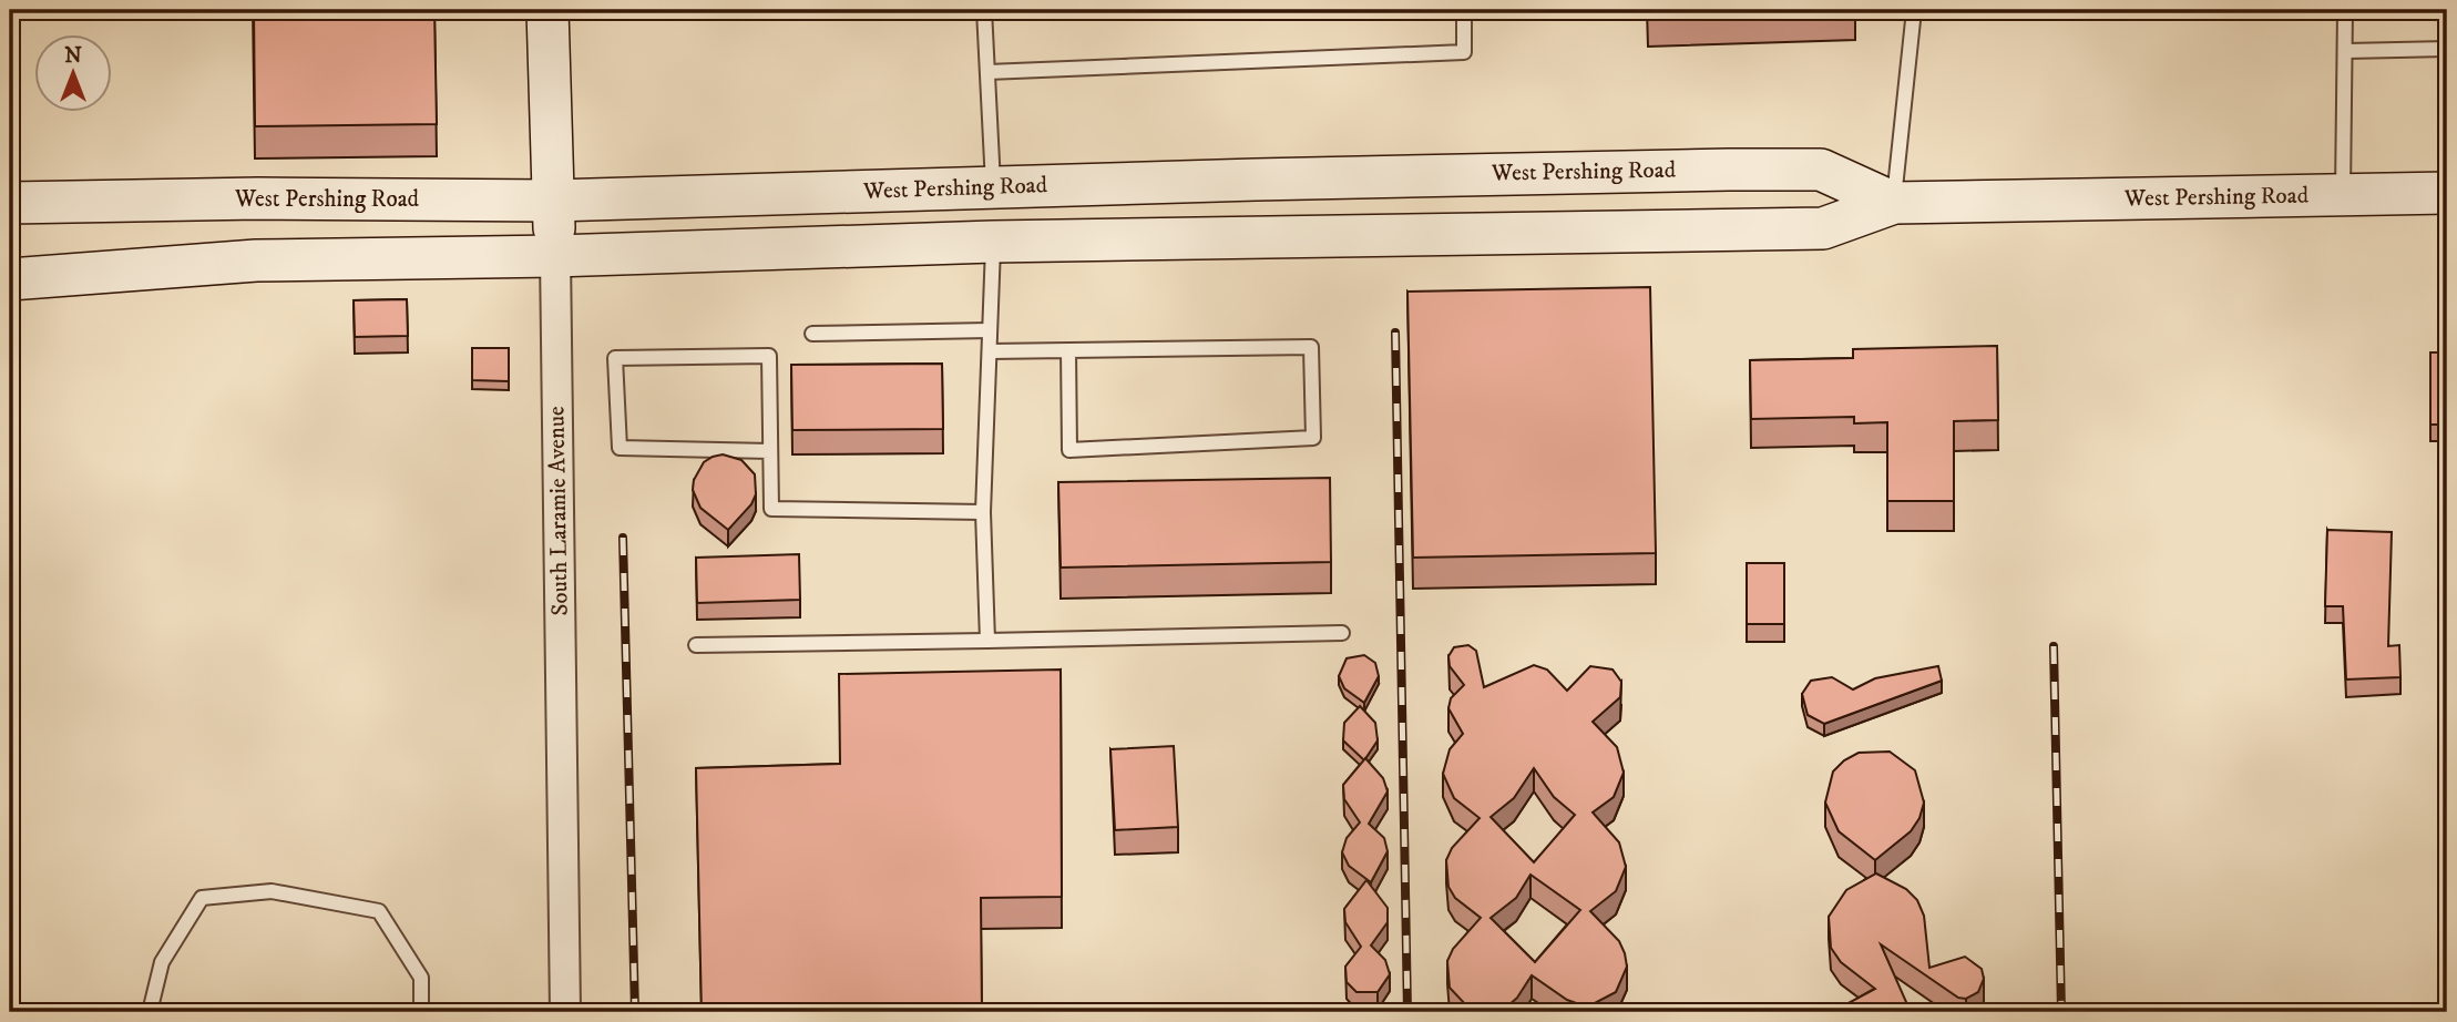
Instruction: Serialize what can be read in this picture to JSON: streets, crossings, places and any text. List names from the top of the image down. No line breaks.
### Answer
{"streets":{"main road":["West Pershing Road","South Laramie Avenue"]},"crossings":[["West Pershing Road","South Laramie Avenue"]],"north":"top"}
